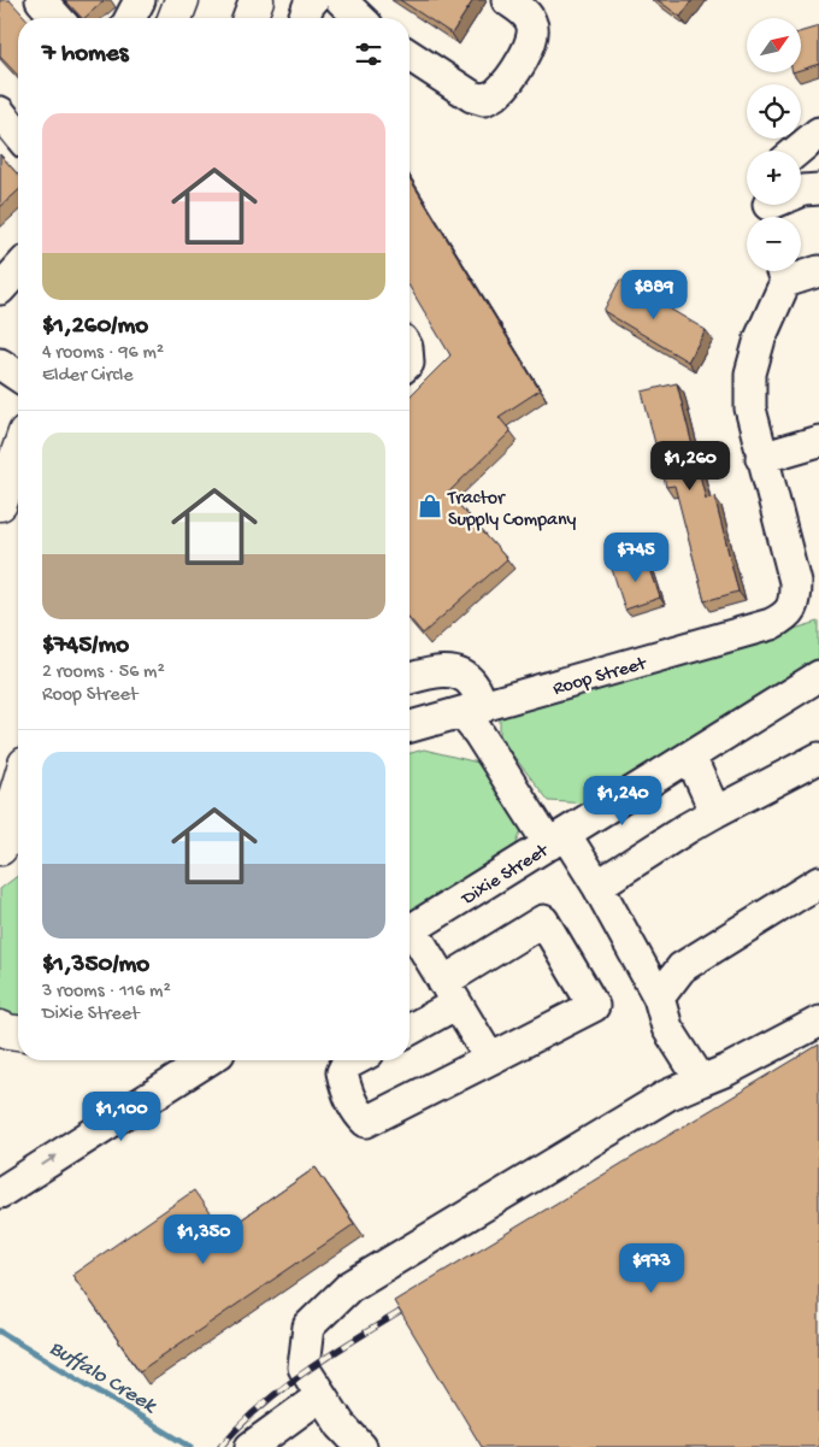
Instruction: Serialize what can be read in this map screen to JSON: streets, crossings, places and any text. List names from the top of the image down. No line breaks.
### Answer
{"streets":{"street":["Roop Street","Dixie Street"]},"water":["Buffalo Creek"],"places":{"shop":["Tractor Supply Company"]},"north":"top right","page":{"map_buttons":["+","−"],"heading":"7 homes","list":[{"name":"$1,260/mo","note":"4 rooms · 96 m² · Elder Circle"},{"name":"$745/mo","note":"2 rooms · 56 m² · Roop Street"},{"name":"$1,350/mo","note":"3 rooms · 116 m² · Dixie Street"}],"price":["$889","$1,260","$745","$1,240","$1,100","$1,350","$973"]}}
